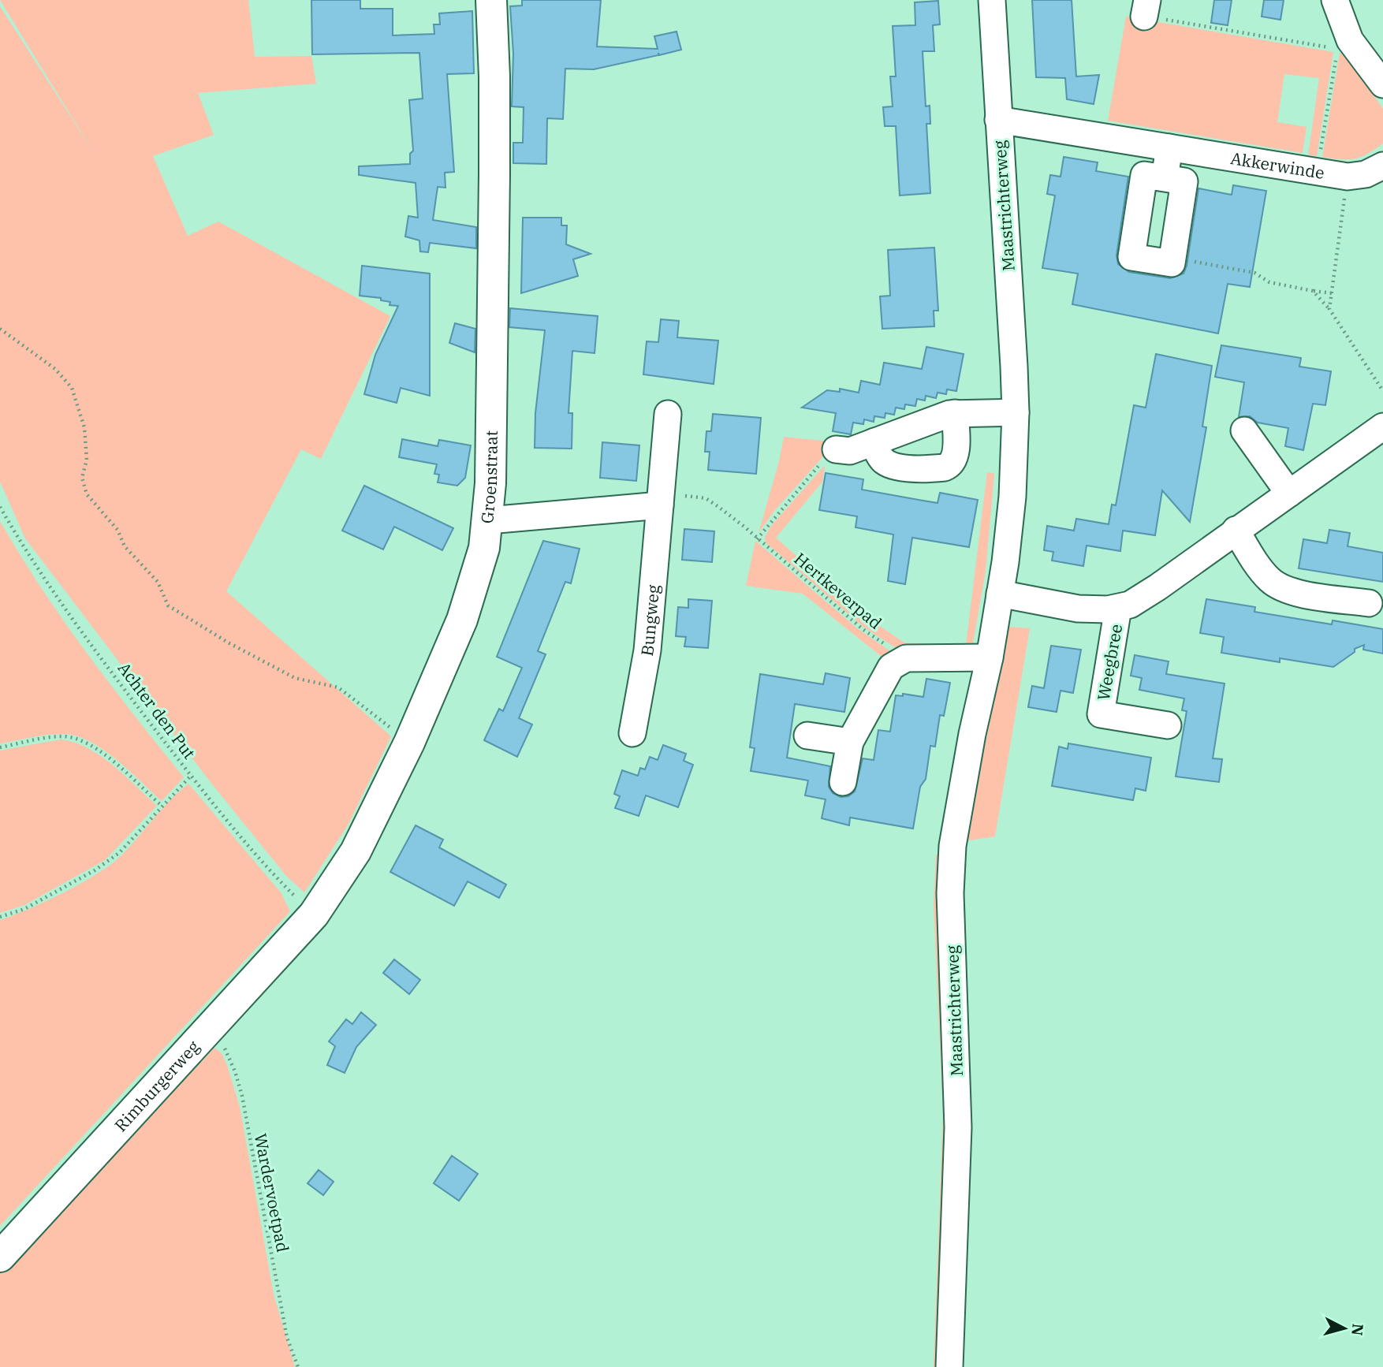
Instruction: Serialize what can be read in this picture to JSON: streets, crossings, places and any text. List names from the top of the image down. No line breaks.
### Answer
{"streets":{"street":["Akkerwinde","Maastrichterweg","Groenstraat","Bungweg","Weegbree","Rimburgerweg"],"path":["Hertkeverpad","Achter den Put","Wardervoetpad"]},"crossings":[["Akkerwinde","Maastrichterweg"],["Maastrichterweg","Weegbree"],["Groenstraat","Achter den Put"],["Groenstraat","Rimburgerweg"],["Hertkeverpad","Bungweg"],["Achter den Put","Rimburgerweg"],["Rimburgerweg","Wardervoetpad"]],"north":"right"}
